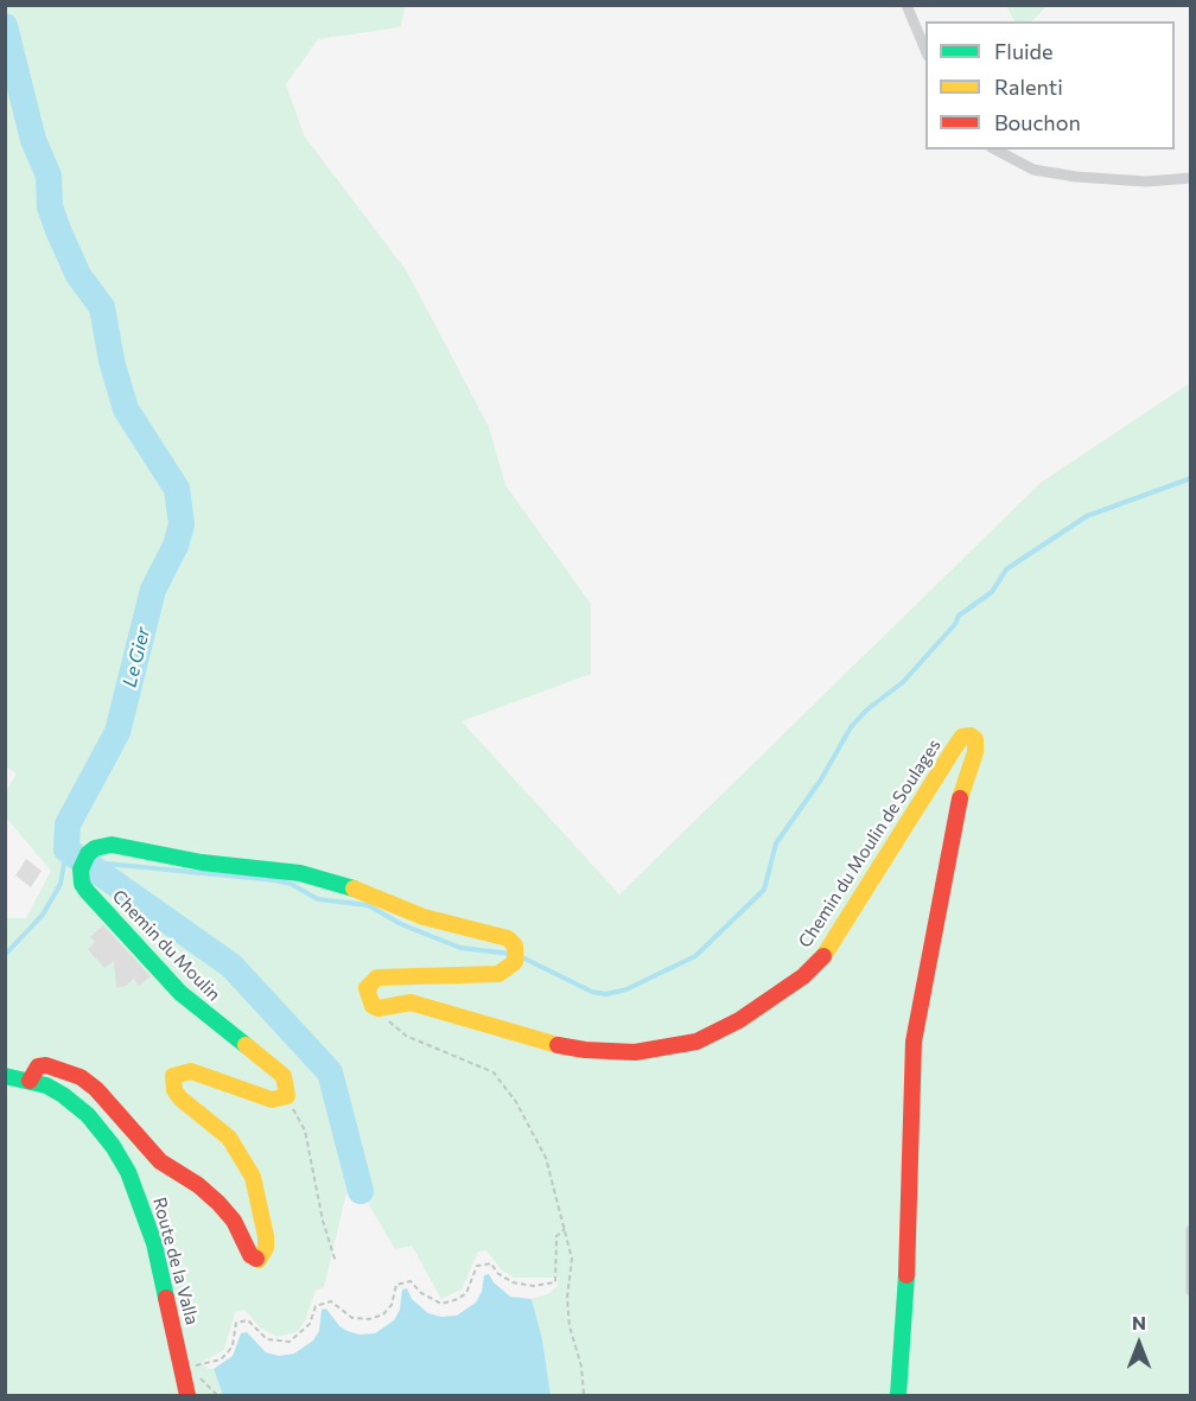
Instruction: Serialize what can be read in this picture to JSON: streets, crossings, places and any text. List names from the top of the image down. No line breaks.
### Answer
{"streets":{"street":["Chemin du Moulin de Soulages","Chemin du Moulin","Route de la Valla"]},"crossings":[["Chemin du Moulin de Soulages","Chemin du Moulin"]],"water":["Le Gier"],"legend":["Fluide","Ralenti","Bouchon"],"north":"top"}
